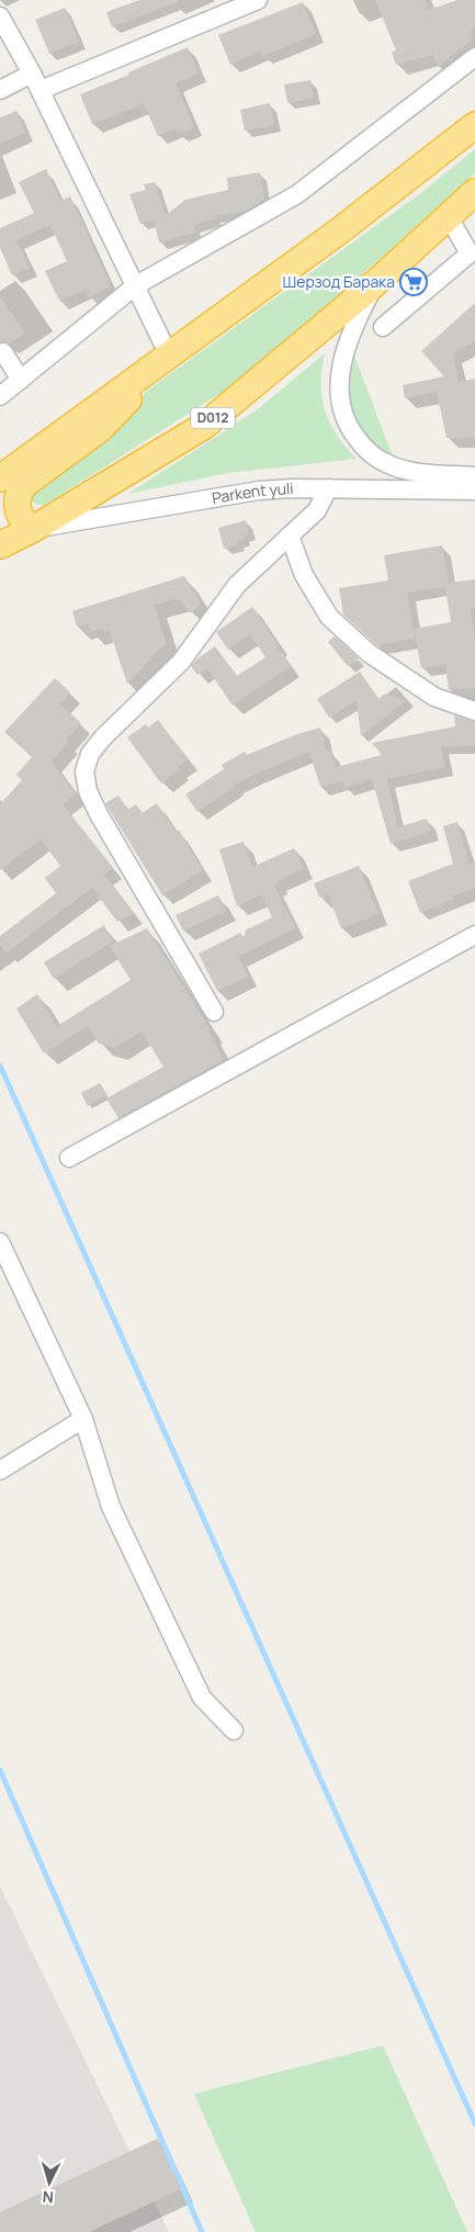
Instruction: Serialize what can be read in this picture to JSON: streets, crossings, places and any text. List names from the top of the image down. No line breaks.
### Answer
{"streets":{"highway":["D012"],"street":["Parkent yuli"]},"crossings":[["D012","Parkent yuli"]],"places":{"supermarket":["Шерзод Барака"]},"north":"bottom"}
